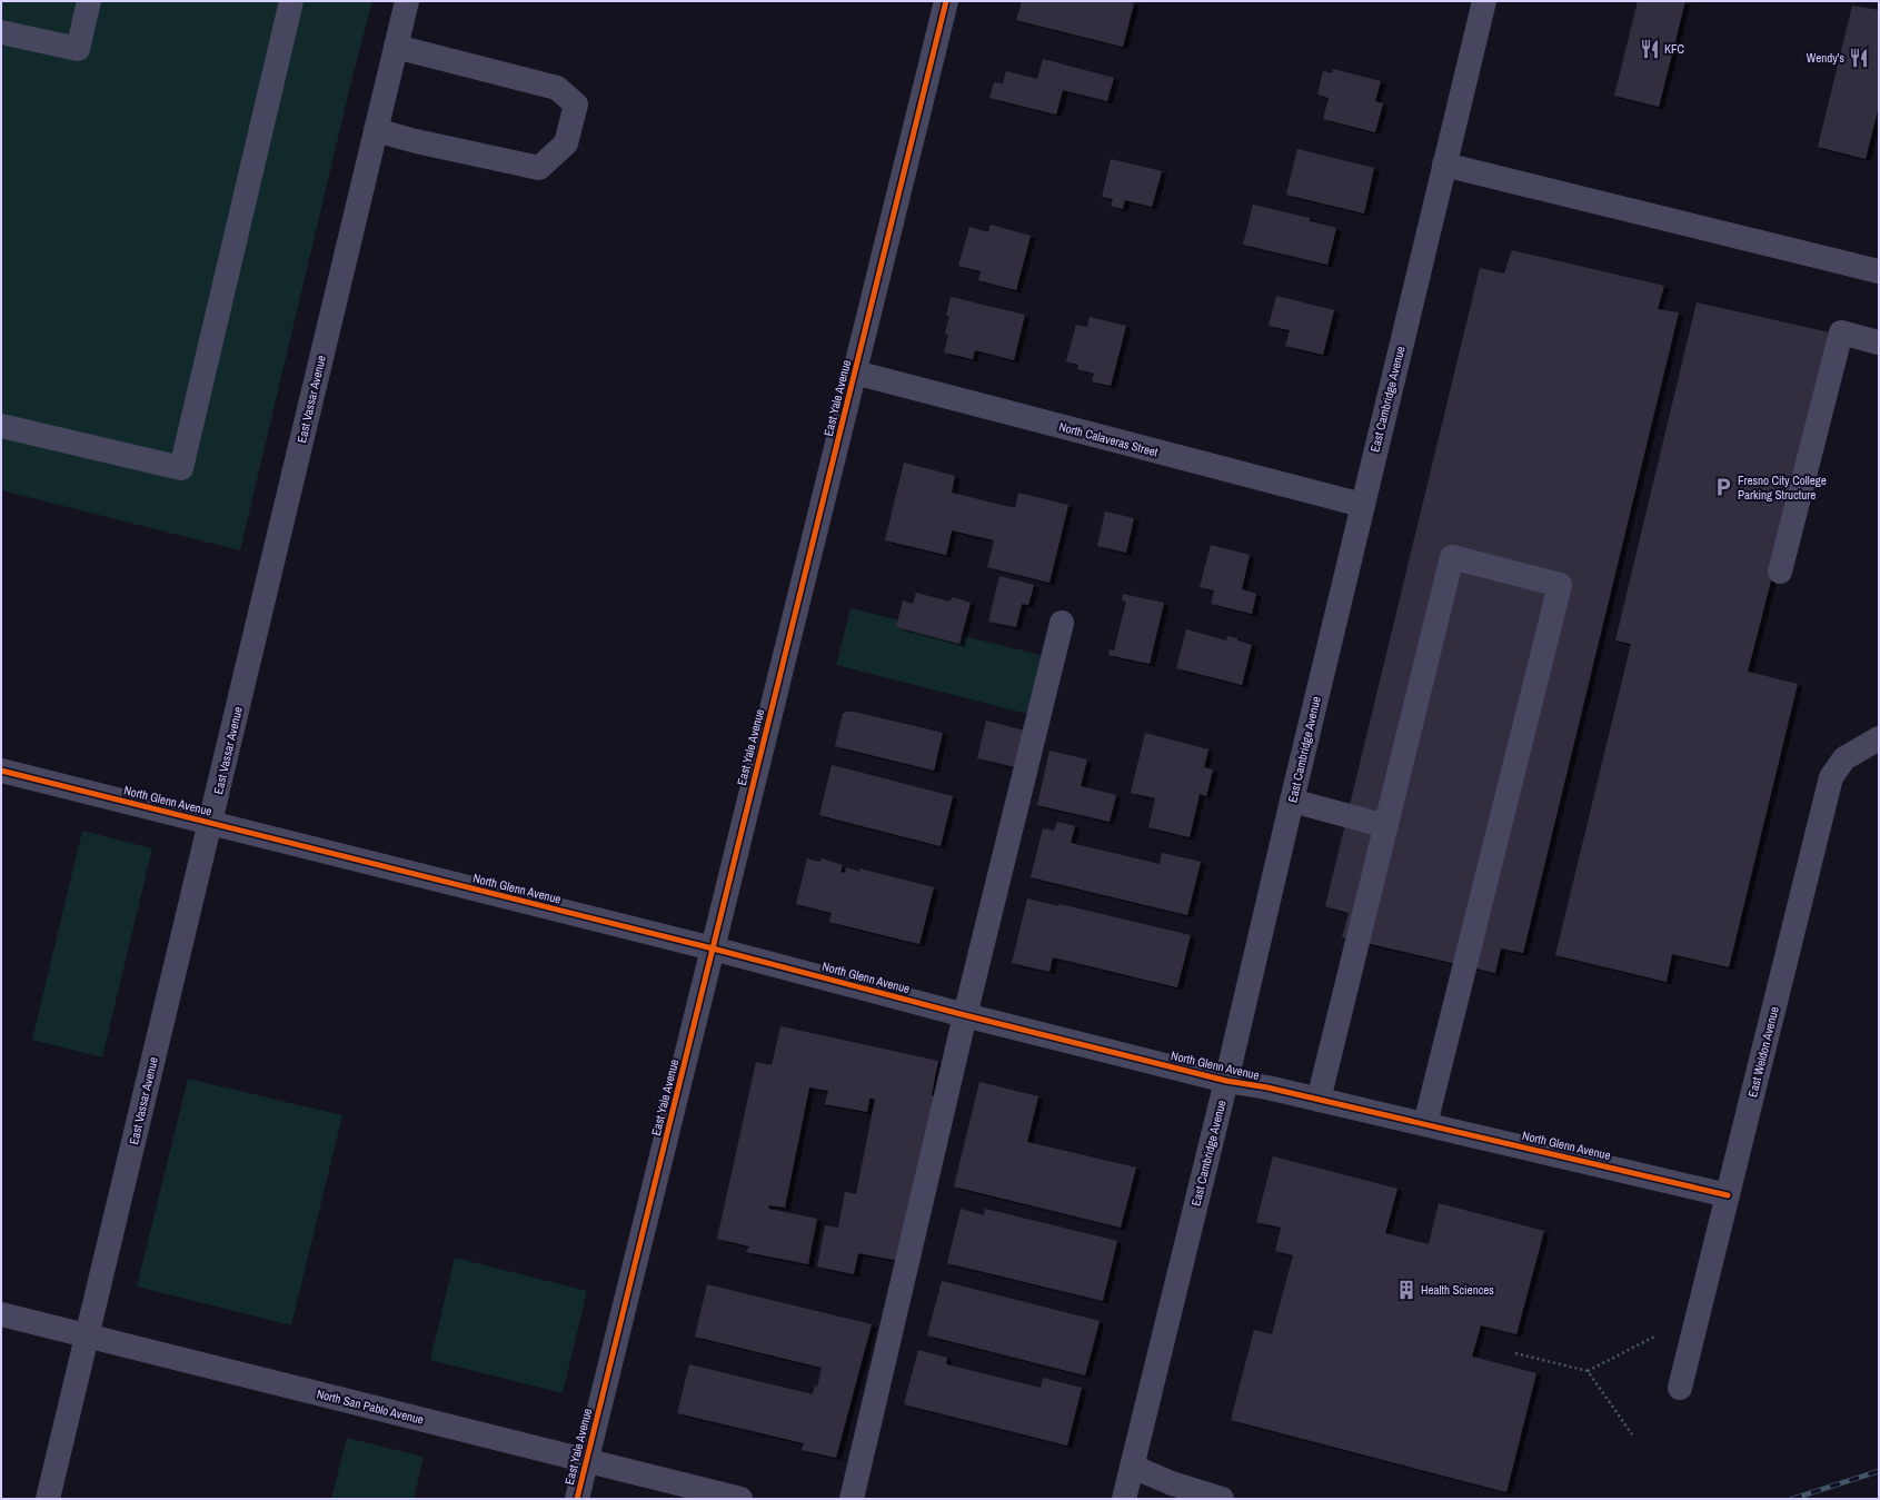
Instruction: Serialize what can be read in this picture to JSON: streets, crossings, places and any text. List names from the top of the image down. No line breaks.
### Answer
{"streets":{"street":["East Yale Avenue","East Vassar Avenue","East Cambridge Avenue","North Calaveras Street","North Glenn Avenue","East Weldon Avenue","North San Pablo Avenue"]},"crossings":[["East Yale Avenue","North Calaveras Street"],["East Yale Avenue","North Glenn Avenue"],["East Yale Avenue","North San Pablo Avenue"],["East Vassar Avenue","North Glenn Avenue"],["East Vassar Avenue","North San Pablo Avenue"],["East Cambridge Avenue","North Calaveras Street"],["East Cambridge Avenue","North Glenn Avenue"],["North Glenn Avenue","East Weldon Avenue"]],"places":{"restaurant":["KFC","Wendy's"],"parking":["Fresno City College Parking Structure"],"building":["Health Sciences"]}}
